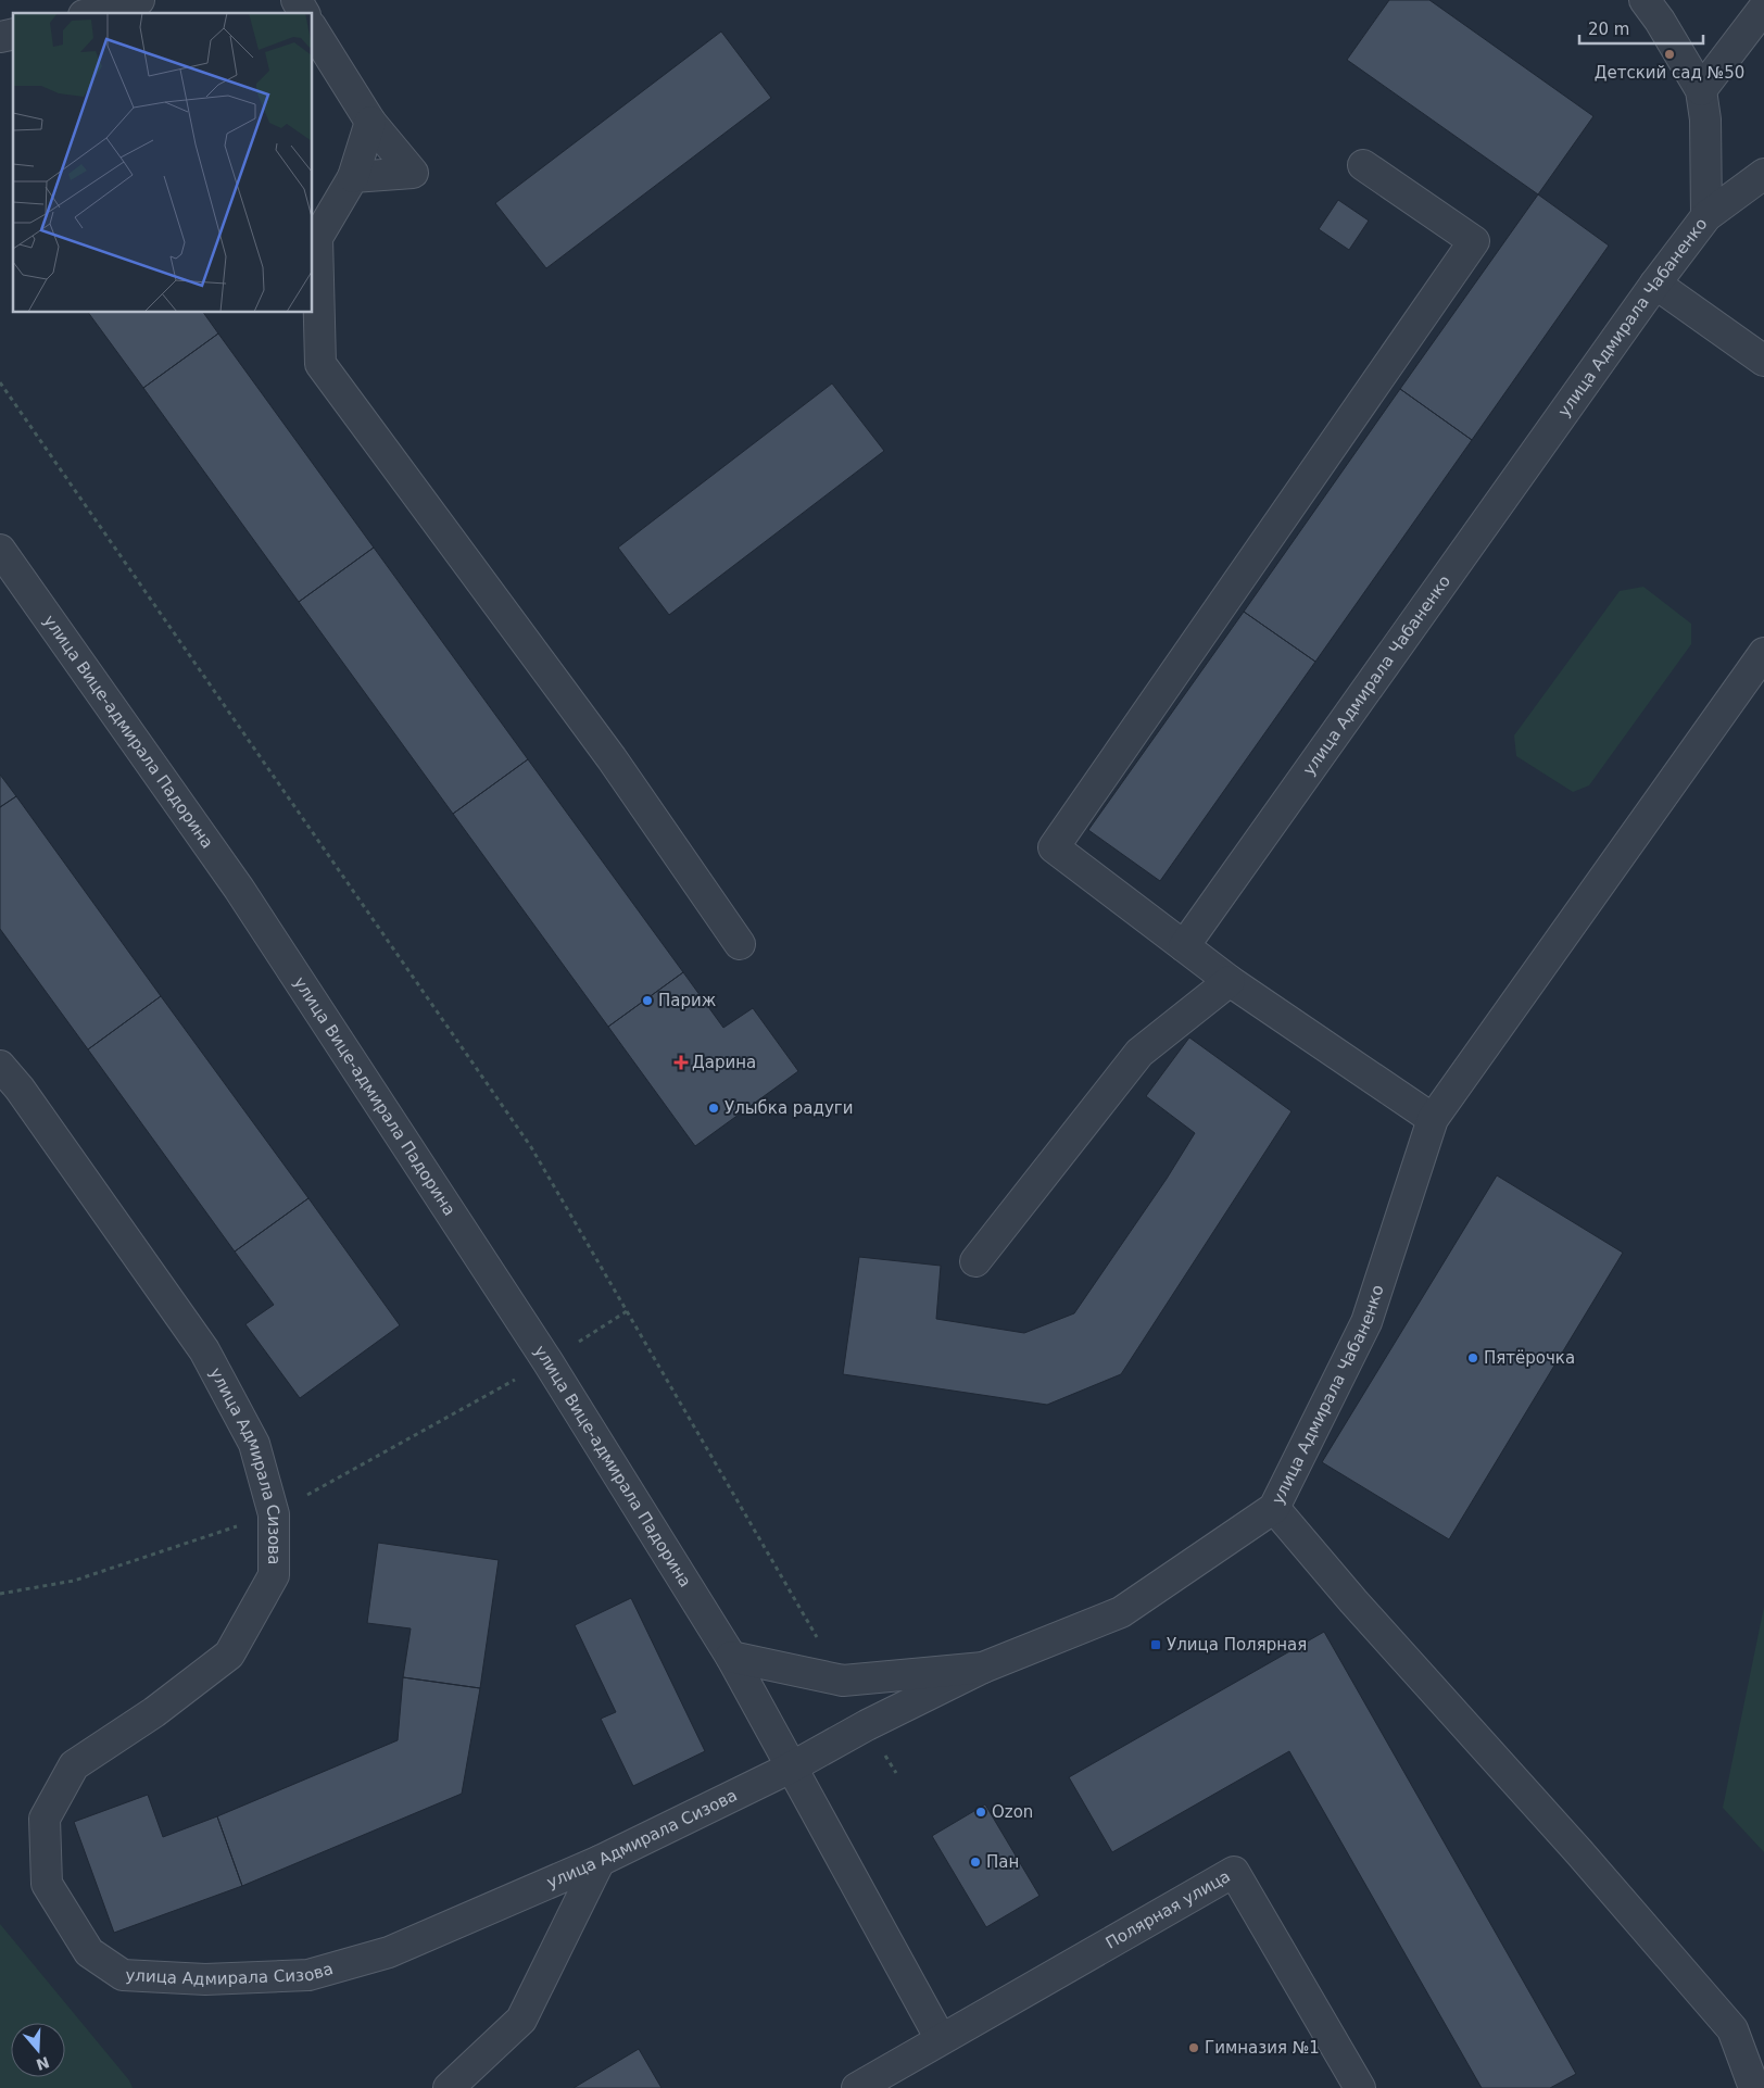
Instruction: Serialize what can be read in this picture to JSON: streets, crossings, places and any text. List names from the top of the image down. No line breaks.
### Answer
{"streets":{"street":["улица Адмирала Чабаненко","улица Вице-адмирала Падорина","улица Адмирала Сизова","Полярная улица"]},"crossings":[["улица Адмирала Чабаненко","улица Вице-адмирала Падорина"],["улица Адмирала Чабаненко","улица Адмирала Сизова"]],"places":{"other":["Детский сад №50","Париж","Улыбка радуги","Пятёрочка","Ozon","Пан","Гимназия №1"],"health":["Дарина"],"transit":["Улица Полярная"]},"scale_bar":"20 m","north":"bottom"}
